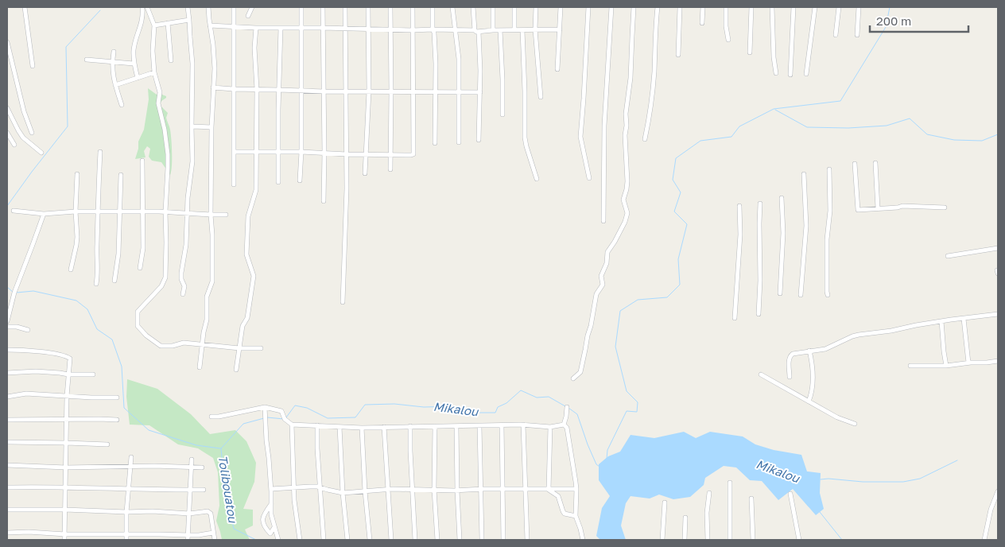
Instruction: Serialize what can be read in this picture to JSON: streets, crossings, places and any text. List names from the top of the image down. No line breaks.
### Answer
{"water":["Mikalou","Tolibouatou"],"scale_bar":"200 m"}
